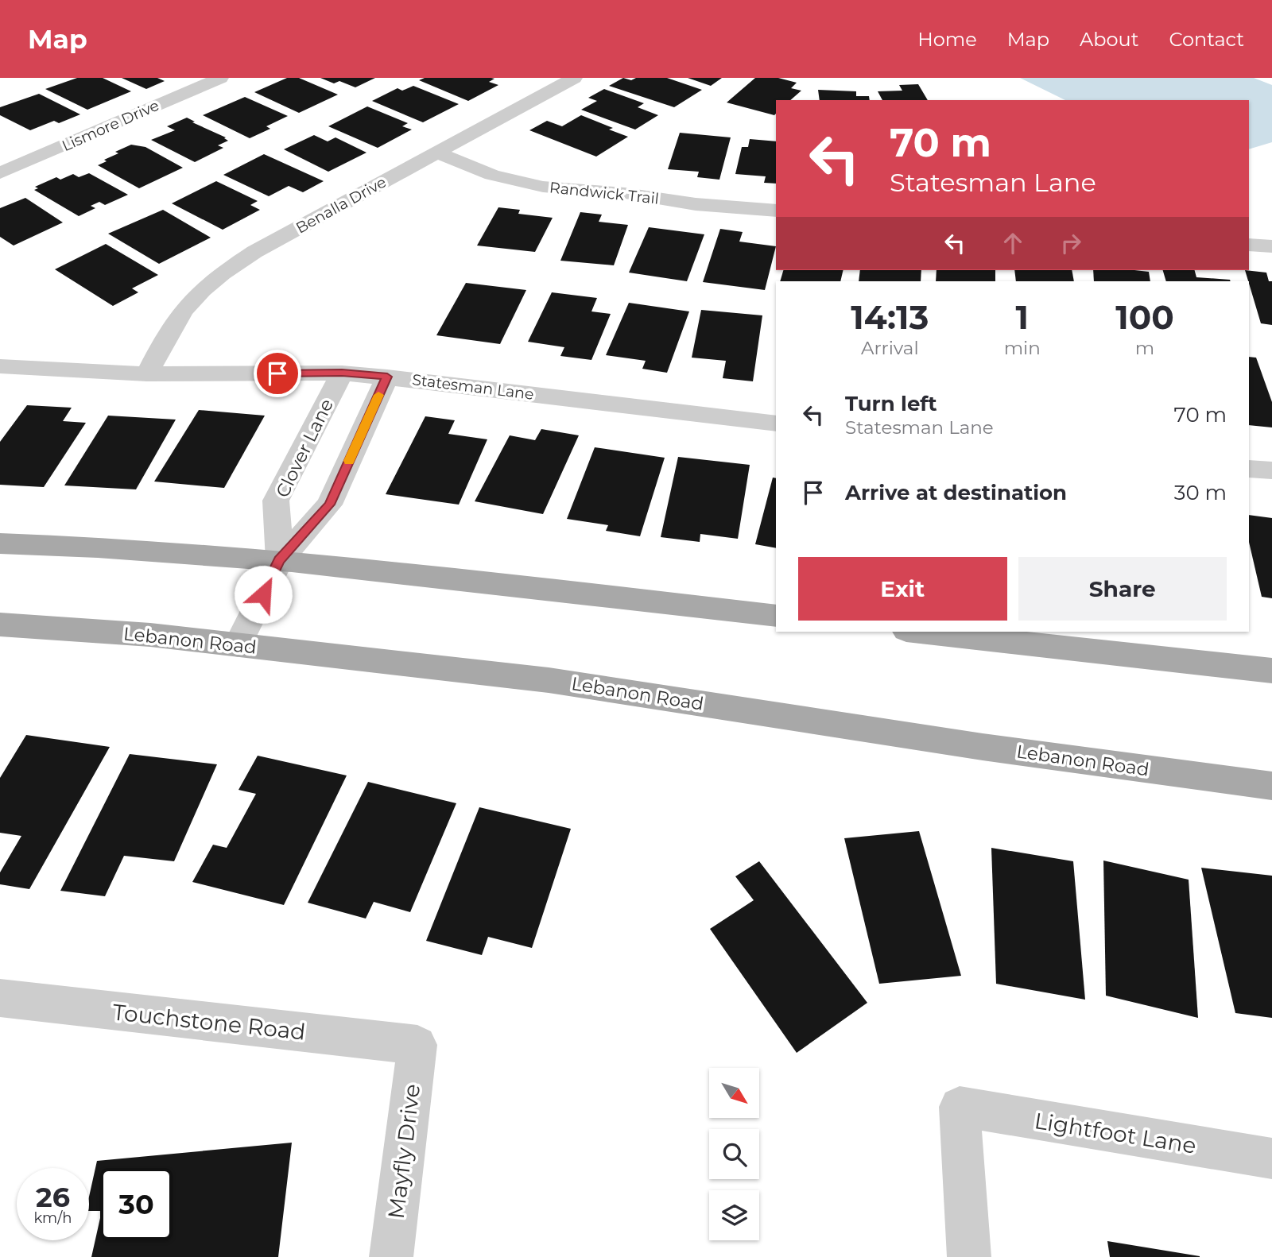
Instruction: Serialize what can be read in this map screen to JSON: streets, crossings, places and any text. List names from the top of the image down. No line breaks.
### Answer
{"streets":{"main road":["Lebanon Road"],"street":["Lismore Drive","Randwick Trail","Benalla Drive","Statesman Lane","Clover Lane","Touchstone Road","Lightfoot Lane","Mayfly Drive"]},"crossings":[["Randwick Trail","Benalla Drive"],["Benalla Drive","Statesman Lane"],["Statesman Lane","Clover Lane"],["Clover Lane","Lebanon Road"],["Touchstone Road","Mayfly Drive"]],"north":"bottom right","page":{"header":"Map","nav":["Home","Map","About","Contact"],"turn":["70 m","Statesman Lane"],"eta":["14:13","Arrival","1","min","100","m"],"list":[{"name":"Turn left","note":"Statesman Lane","value":"70 m"},{"name":"Arrive at destination","value":"30 m"}],"buttons":["Exit","Share"],"speed":"26 km/h","limit":"30"}}
